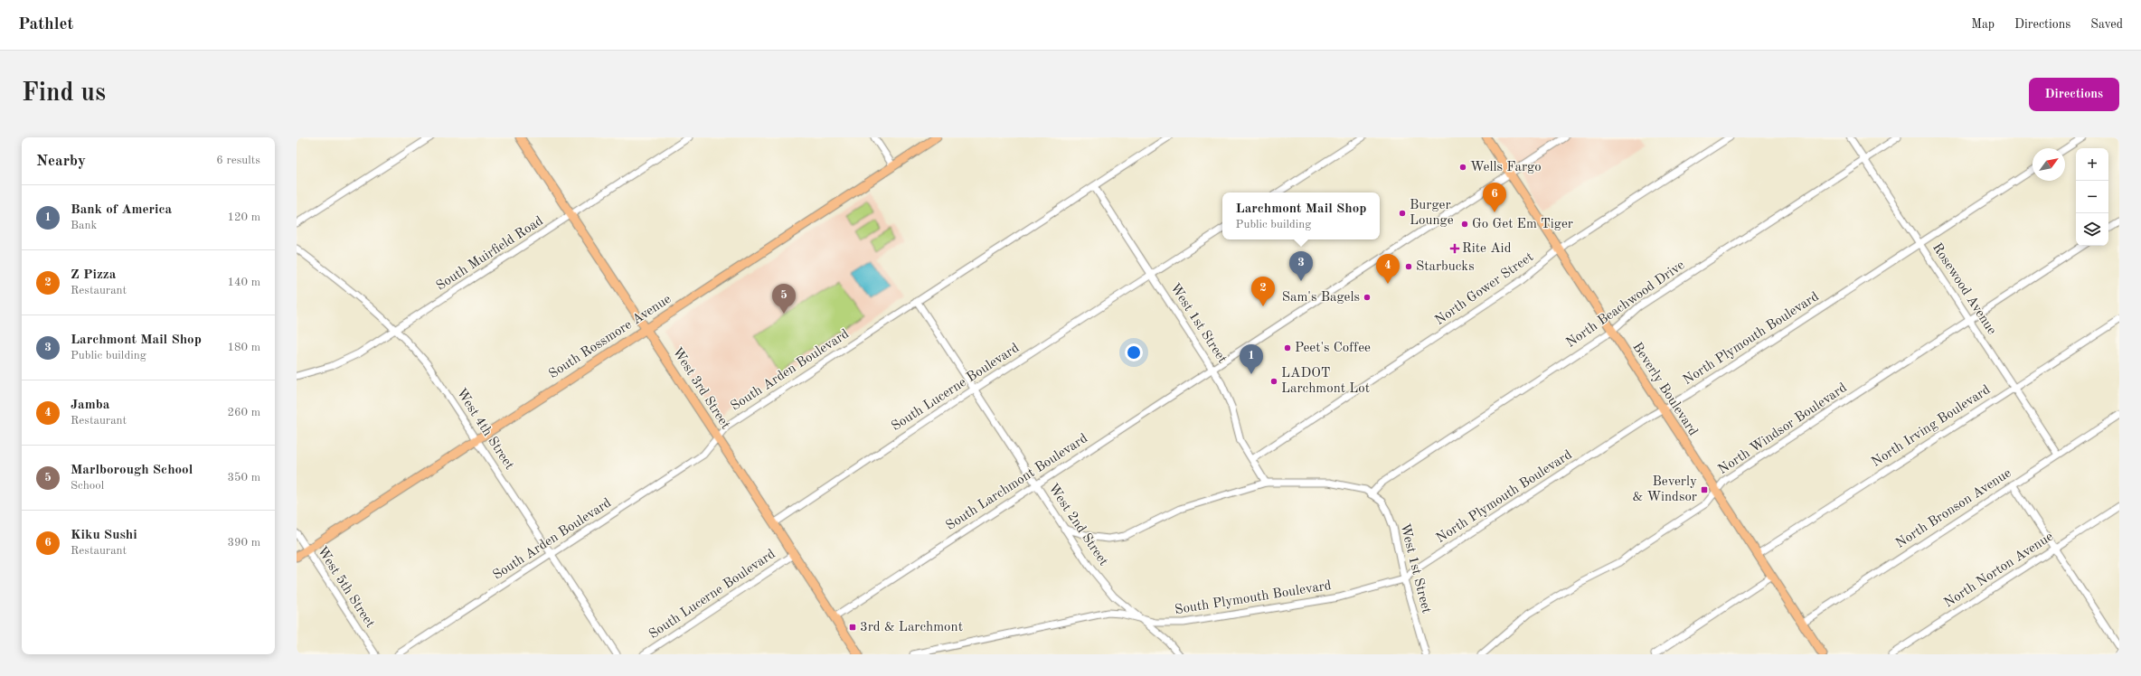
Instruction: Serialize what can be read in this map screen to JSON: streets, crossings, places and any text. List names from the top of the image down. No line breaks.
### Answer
{"streets":{"main road":["South Rossmore Avenue","West 3rd Street","Beverly Boulevard"],"street":["South Muirfield Road","North Gower Street","Rosewood Avenue","North Beachwood Drive","West 1st Street","North Plymouth Boulevard","South Arden Boulevard","South Lucerne Boulevard","North Irving Boulevard","West 4th Street","North Windsor Boulevard","South Larchmont Boulevard","North Bronson Avenue","West 2nd Street","North Norton Avenue","West 5th Street","South Plymouth Boulevard"]},"crossings":[["South Muirfield Road","West 3rd Street"],["South Muirfield Road","West 4th Street"],["North Gower Street","West 1st Street"],["North Gower Street","Beverly Boulevard"],["Rosewood Avenue","North Beachwood Drive"],["Rosewood Avenue","North Plymouth Boulevard"],["Rosewood Avenue","North Irving Boulevard"],["Rosewood Avenue","North Windsor Boulevard"],["Rosewood Avenue","North Bronson Avenue"],["North Beachwood Drive","West 1st Street"],["North Beachwood Drive","Beverly Boulevard"],["West 1st Street","North Plymouth Boulevard"],["West 1st Street","South Arden Boulevard"],["West 1st Street","South Lucerne Boulevard"],["West 1st Street","South Larchmont Boulevard"],["West 1st Street","West 2nd Street"],["West 1st Street","South Plymouth Boulevard"],["South Rossmore Avenue","West 3rd Street"],["South Rossmore Avenue","West 4th Street"],["South Rossmore Avenue","West 5th Street"],["North Plymouth Boulevard","Beverly Boulevard"],["North Plymouth Boulevard","South Plymouth Boulevard"],["South Arden Boulevard","West 3rd Street"],["South Arden Boulevard","West 4th Street"],["South Arden Boulevard","West 2nd Street"],["South Lucerne Boulevard","West 3rd Street"],["South Lucerne Boulevard","West 2nd Street"],["West 3rd Street","South Larchmont Boulevard"],["Beverly Boulevard","North Irving Boulevard"],["Beverly Boulevard","North Windsor Boulevard"],["Beverly Boulevard","South Larchmont Boulevard"],["Beverly Boulevard","North Bronson Avenue"],["South Larchmont Boulevard","West 2nd Street"],["West 2nd Street","South Plymouth Boulevard"]],"places":{"other":["Wells Fargo","Burger Lounge","Go Get Em Tiger","Starbucks","Sam's Bagels","Peet's Coffee","LADOT Larchmont Lot"],"health":["Rite Aid"],"transit":["Beverly & Windsor","3rd & Larchmont"]},"north":"top right","page":{"header":"Pathlet","nav":["Map","Directions","Saved"],"buttons":"Directions","title":"Find us","heading":["Nearby","6 results"],"map_buttons":["+","−"],"pins":["6","3","4","2","5","1"],"list":[{"mark":"1","name":"Bank of America","note":"Bank","value":"120 m"},{"mark":"2","name":"Z Pizza","note":"Restaurant","value":"140 m"},{"mark":"3","name":"Larchmont Mail Shop","note":"Public building","value":"180 m"},{"mark":"4","name":"Jamba","note":"Restaurant","value":"260 m"},{"mark":"5","name":"Marlborough School","note":"School","value":"350 m"},{"mark":"6","name":"Kiku Sushi","note":"Restaurant","value":"390 m"}],"popup":["Larchmont Mail Shop","Public building"]}}
